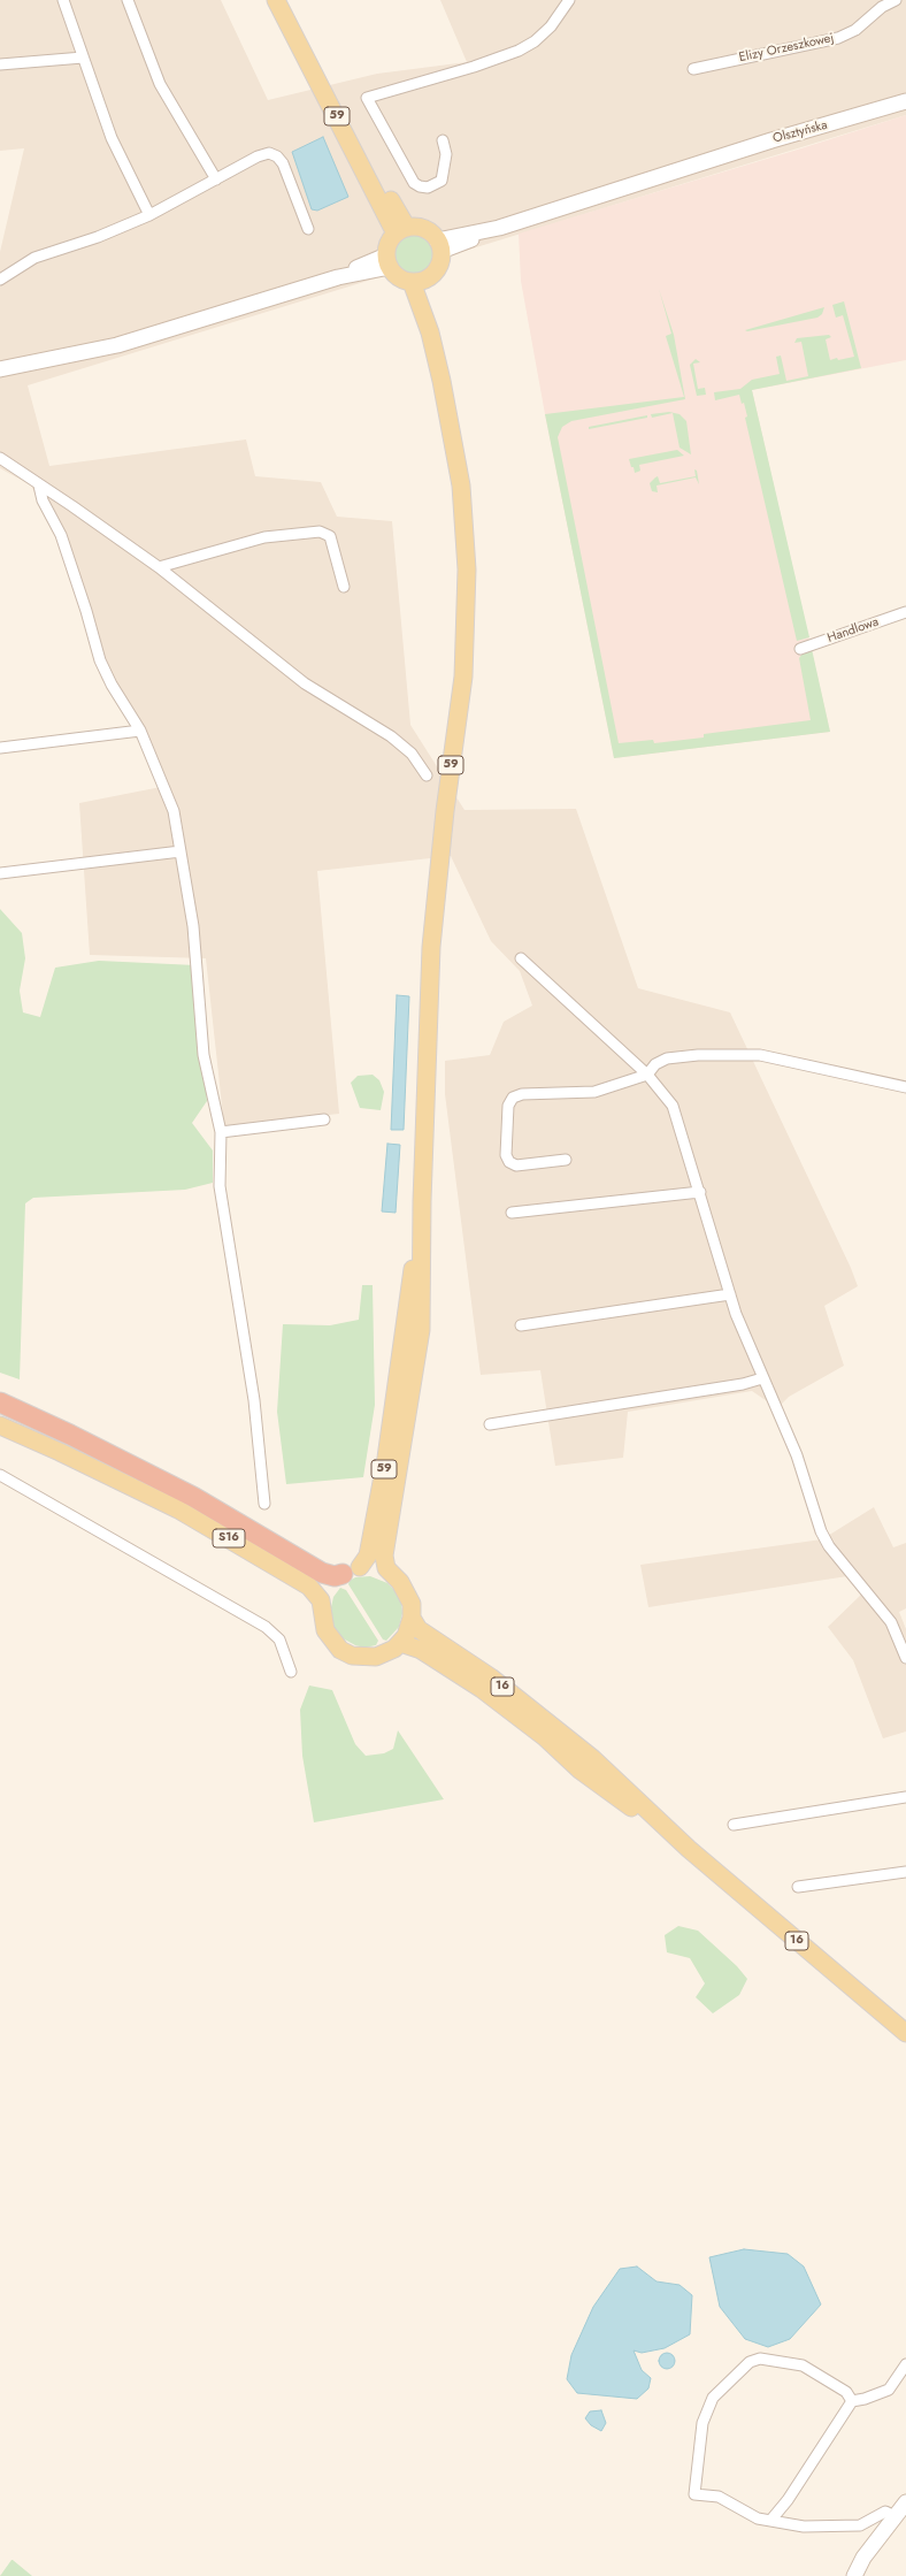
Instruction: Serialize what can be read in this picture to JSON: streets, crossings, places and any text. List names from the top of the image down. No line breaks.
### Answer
{"streets":{"highway":["S16"],"main road":["59","16"],"street":["Elizy Orzeszkowej","Olsztyńska","Handlowa"]},"crossings":[["59","Olsztyńska"],["59","S16"],["59","16"],["S16","16"]]}
